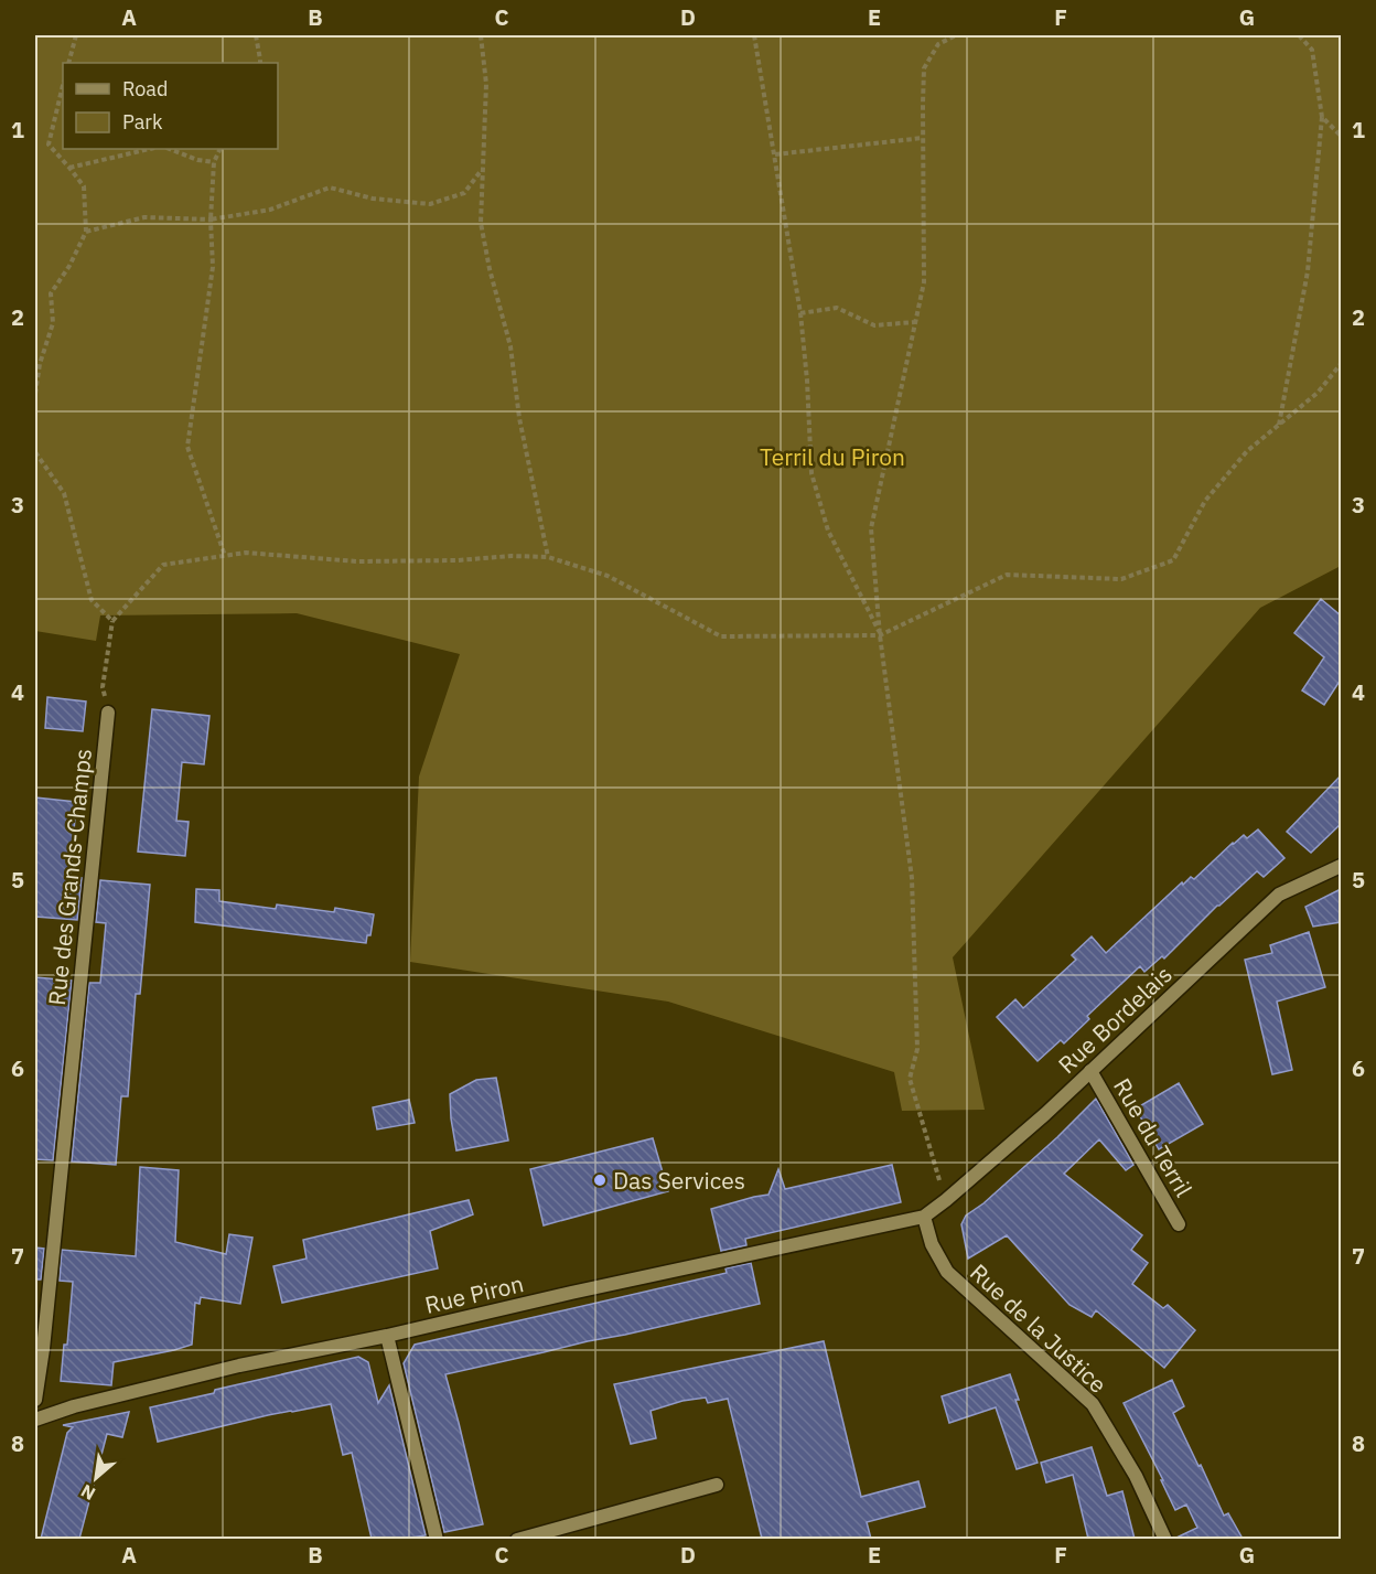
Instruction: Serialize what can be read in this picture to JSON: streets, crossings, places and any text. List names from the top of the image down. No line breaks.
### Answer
{"streets":{"street":["Rue des Grands-Champs","Rue Bordelais","Rue du Terril","Rue Piron","Rue de la Justice"]},"crossings":[["Rue Bordelais","Rue du Terril"],["Rue Bordelais","Rue Piron"],["Rue Bordelais","Rue de la Justice"],["Rue Piron","Rue de la Justice"]],"parks":["Terril du Piron"],"places":["Das Services"],"legend":["Road","Park"],"north":"bottom left","grid":{"columns":["A","B","C","D","E","F","G"],"rows":["1","2","3","4","5","6","7","8"]}}
